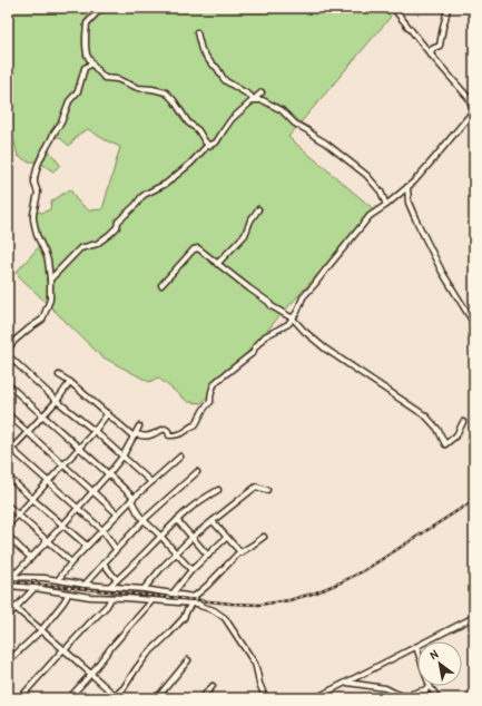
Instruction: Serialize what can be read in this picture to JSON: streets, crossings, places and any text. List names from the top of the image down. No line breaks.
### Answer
{"north":"top left"}
